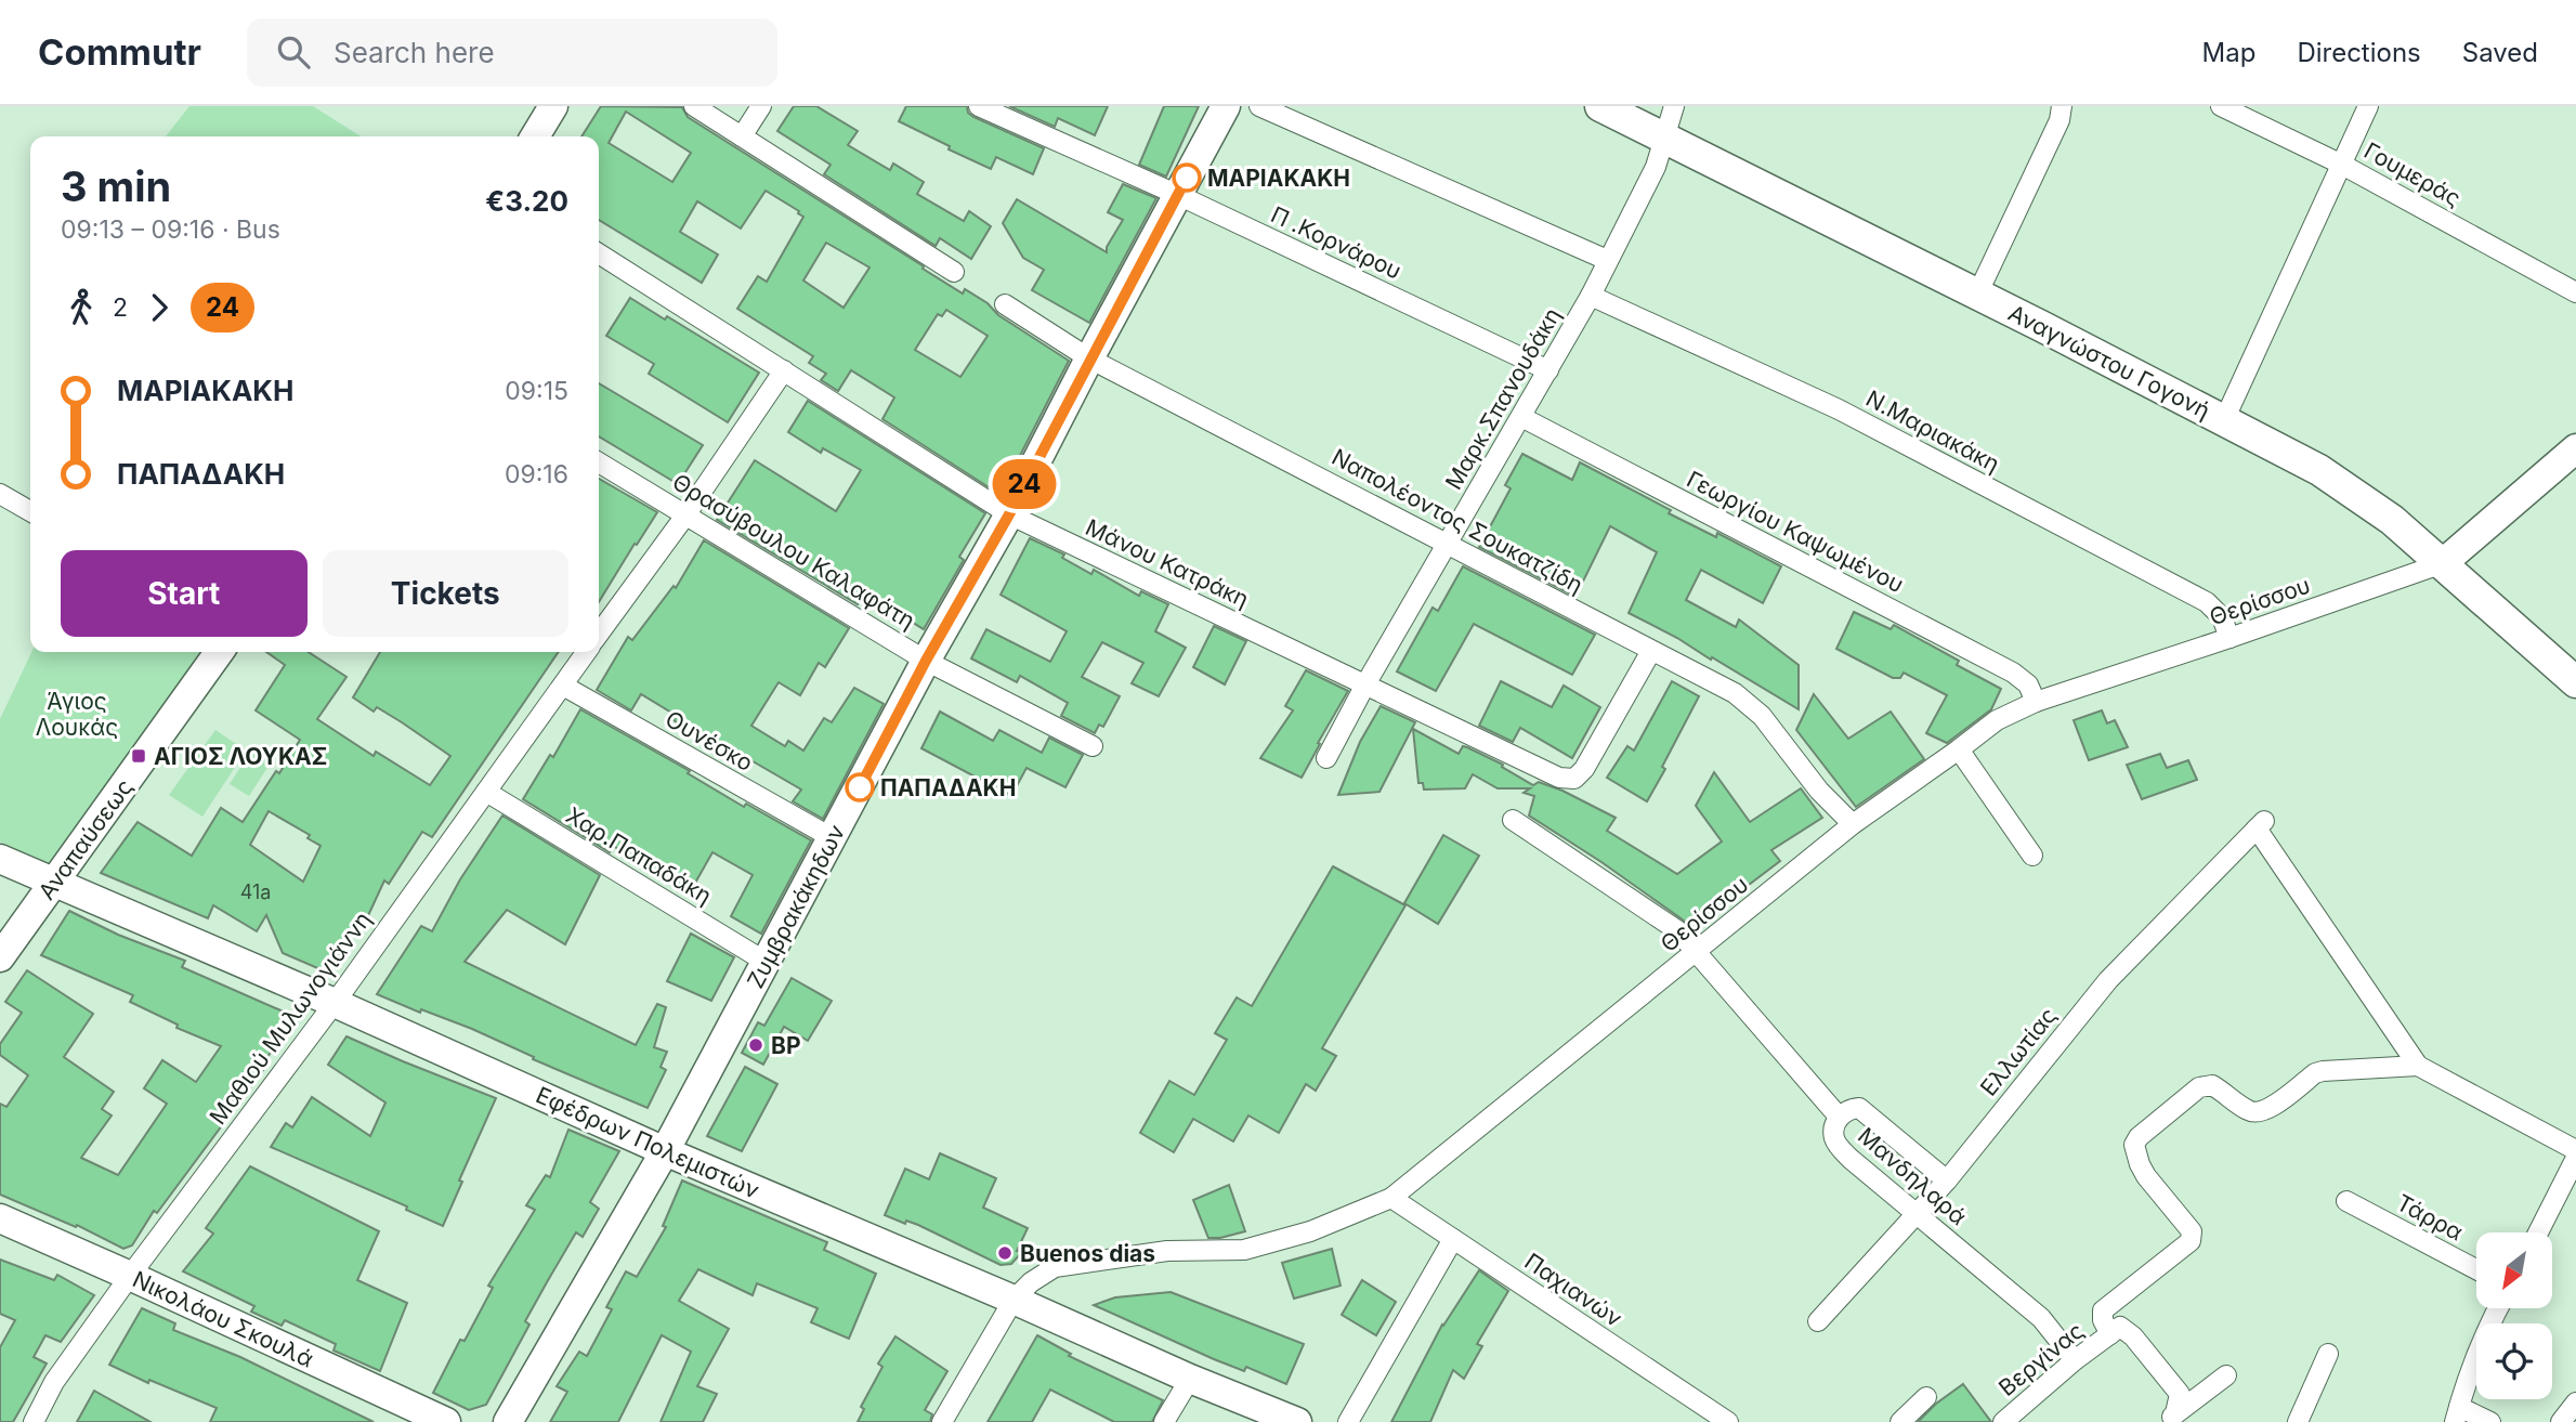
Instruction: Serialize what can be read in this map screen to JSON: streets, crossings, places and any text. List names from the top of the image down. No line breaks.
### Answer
{"streets":{"main road":["Αναγνώστου Γογονή"],"street":["Γουμεράς","Π .Κορνάρου","Μαρκ.Σπανουδάκη","Ν.Μαριακάκη","Ναπολέοντος Σουκατζίδη","Γεωργίου Καψωμένου","Θρασύβουλου Καλαφάτη","Μάνου Κατράκη","Θερίσσου","Ουνέσκο","Αναπαύσεως","Χαρ.Παπαδάκη","Ζυμβρακάκηδων","Μαθιού Μυλωνογιάννη","Ελλωτίας","Εφέδρων Πολεμιστών","Μανδηλαρά","Τάρρα","Παχιανών","Νικολάου Σκουλά","Βεργίνας"]},"crossings":[["Π .Κορνάρου","Μαρκ.Σπανουδάκη"],["Π .Κορνάρου","Ζυμβρακάκηδων"],["Αναγνώστου Γογονή","Μαρκ.Σπανουδάκη"],["Αναγνώστου Γογονή","Θερίσσου"],["Μαρκ.Σπανουδάκη","Ν.Μαριακάκη"],["Μαρκ.Σπανουδάκη","Ναπολέοντος Σουκατζίδη"],["Μαρκ.Σπανουδάκη","Γεωργίου Καψωμένου"],["Μαρκ.Σπανουδάκη","Μάνου Κατράκη"],["Ν.Μαριακάκη","Θερίσσου"],["Ναπολέοντος Σουκατζίδη","Μάνου Κατράκη"],["Ναπολέοντος Σουκατζίδη","Θερίσσου"],["Ναπολέοντος Σουκατζίδη","Ζυμβρακάκηδων"],["Γεωργίου Καψωμένου","Θερίσσου"],["Θρασύβουλου Καλαφάτη","Ζυμβρακάκηδων"],["Θρασύβουλου Καλαφάτη","Μαθιού Μυλωνογιάννη"],["Μάνου Κατράκη","Ζυμβρακάκηδων"],["Μάνου Κατράκη","Μαθιού Μυλωνογιάννη"],["Θερίσσου","Εφέδρων Πολεμιστών"],["Θερίσσου","Παχιανών"],["Ουνέσκο","Ζυμβρακάκηδων"],["Ουνέσκο","Μαθιού Μυλωνογιάννη"],["Αναπαύσεως","Εφέδρων Πολεμιστών"],["Χαρ.Παπαδάκη","Ζυμβρακάκηδων"],["Χαρ.Παπαδάκη","Μαθιού Μυλωνογιάννη"],["Ζυμβρακάκηδων","Εφέδρων Πολεμιστών"],["Μαθιού Μυλωνογιάννη","Εφέδρων Πολεμιστών"],["Μαθιού Μυλωνογιάννη","Νικολάου Σκουλά"],["Ελλωτίας","Μανδηλαρά"],["Ελλωτίας","Βεργίνας"],["Μανδηλαρά","Βεργίνας"]],"parks":["Άγιος Λουκάς"],"places":{"other":["ΜΑΡΙΑΚΑΚΗ","ΠΑΠΑΔΑΚΗ","BP","Buenos dias"],"transit":["ΑΓΙΟΣ ΛΟΥΚΑΣ"]},"lines":["bus line 24"],"house_numbers":["41a"],"north":"bottom left","page":{"header":"Commutr","search":"Search here","nav":["Map","Directions","Saved"],"on_map":"24","heading":["3 min","09:13 – 09:16 · Bus","€3.20"],"legs":["2","24"],"list":[{"name":"ΜΑΡΙΑΚΑΚΗ","value":"09:15"},{"name":"ΠΑΠΑΔΑΚΗ","value":"09:16"}],"buttons":["Start","Tickets"]}}
